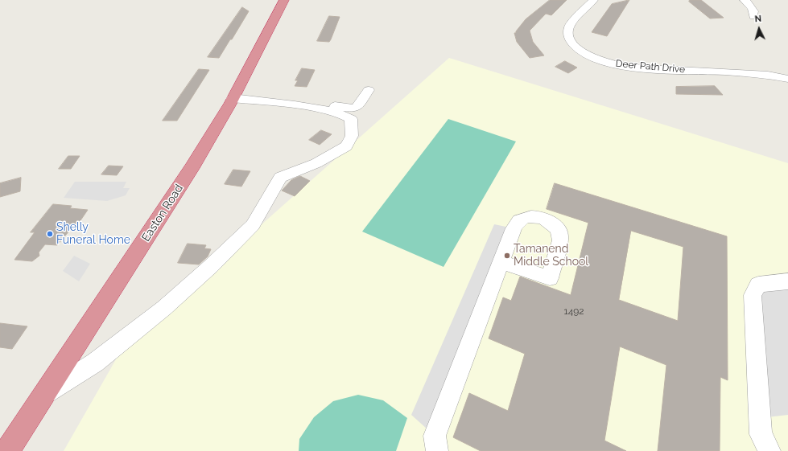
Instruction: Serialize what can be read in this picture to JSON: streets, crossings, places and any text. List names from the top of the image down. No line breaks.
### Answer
{"streets":{"highway":["Easton Road"],"street":["Deer Path Drive"]},"places":["Shelly Funeral Home","Tamanend Middle School"],"house_numbers":["1492"],"north":"top"}
